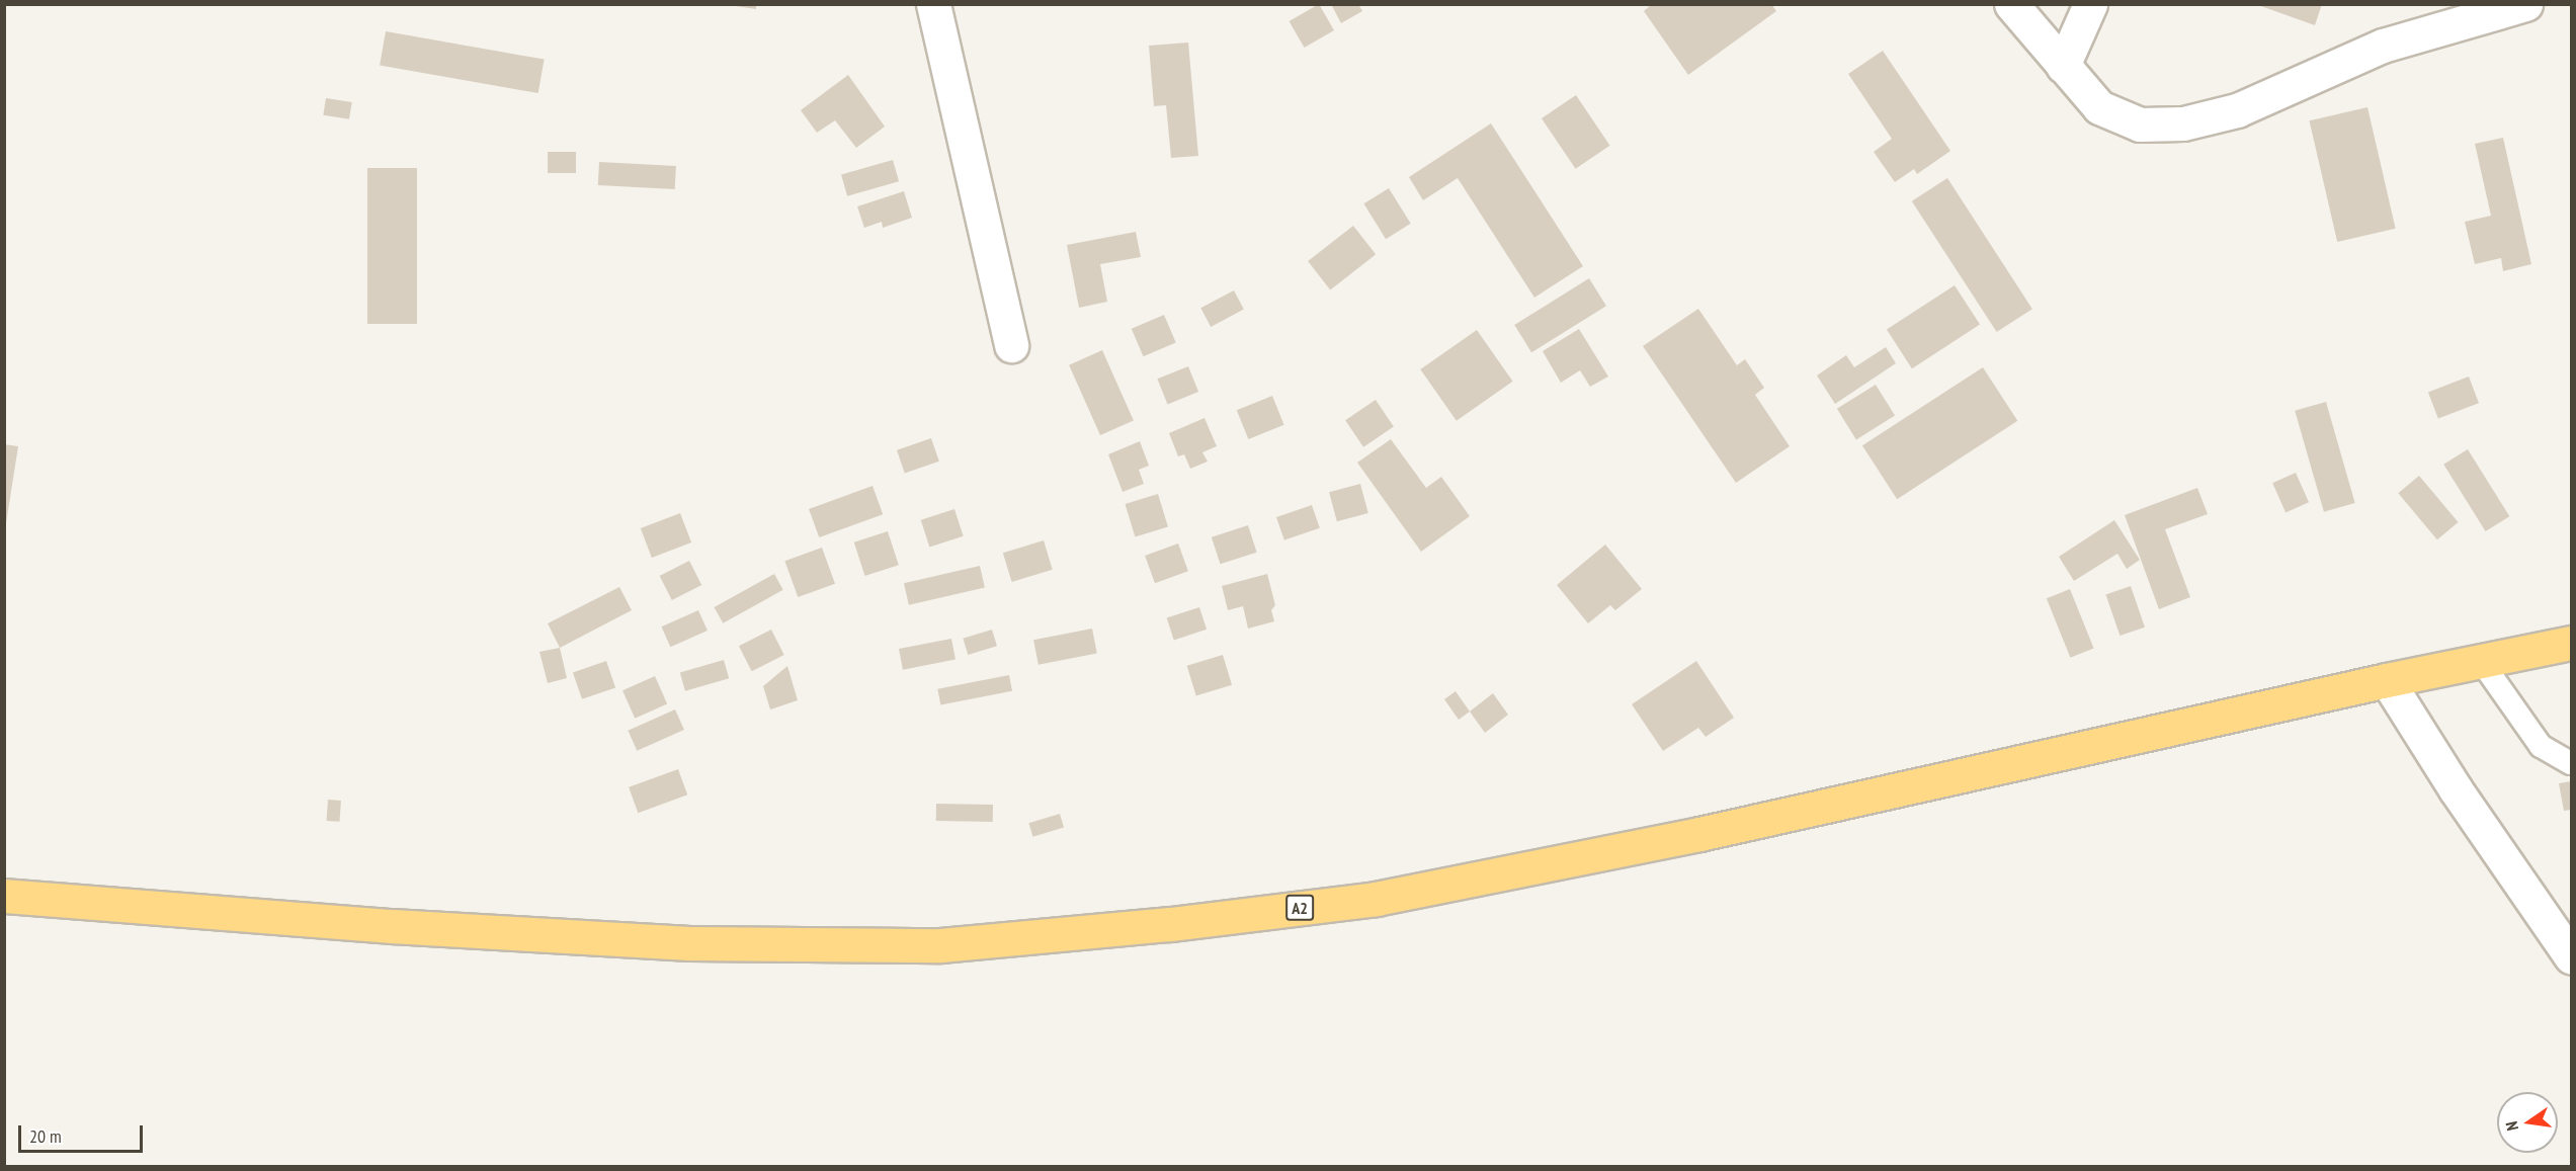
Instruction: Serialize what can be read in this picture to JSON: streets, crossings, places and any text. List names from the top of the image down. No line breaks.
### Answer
{"streets":{"highway":["A2"]},"scale_bar":"20 m","north":"left"}
